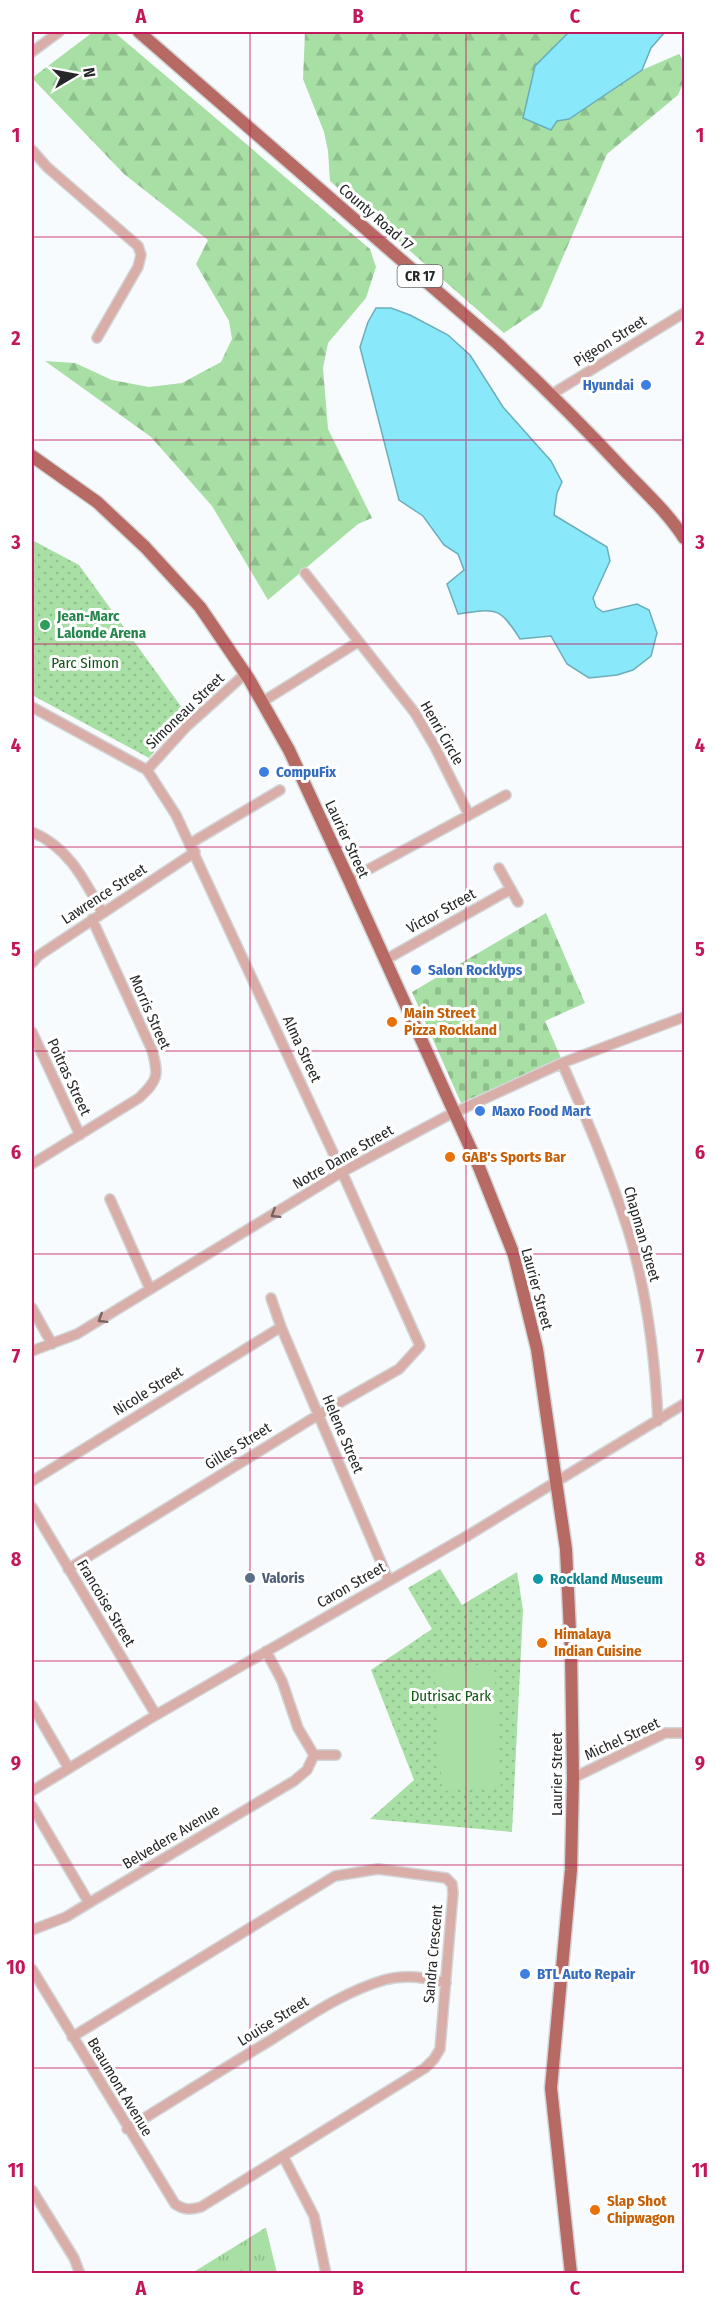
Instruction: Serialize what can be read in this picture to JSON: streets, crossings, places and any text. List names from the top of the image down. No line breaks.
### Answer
{"streets":{"main road":["County Road 17","CR 17","Laurier Street"],"street":["Pigeon Street","Simoneau Street","Henri Circle","Lawrence Street","Victor Street","Morris Street","Alma Street","Poitras Street","Notre Dame Street","Chapman Street","Nicole Street","Helene Street","Gilles Street","Caron Street","Francoise Street","Michel Street","Belvedere Avenue","Sandra Crescent","Louise Street","Beaumont Avenue"]},"crossings":[["County Road 17","Pigeon Street"],["Simoneau Street","Laurier Street"],["Simoneau Street","Alma Street"],["Laurier Street","Victor Street"],["Laurier Street","Notre Dame Street"],["Laurier Street","Caron Street"],["Laurier Street","Michel Street"],["Lawrence Street","Morris Street"],["Lawrence Street","Alma Street"],["Morris Street","Poitras Street"],["Alma Street","Notre Dame Street"],["Alma Street","Gilles Street"],["Notre Dame Street","Chapman Street"],["Chapman Street","Caron Street"],["Nicole Street","Helene Street"],["Helene Street","Gilles Street"],["Helene Street","Caron Street"],["Gilles Street","Francoise Street"],["Caron Street","Francoise Street"],["Sandra Crescent","Louise Street"],["Sandra Crescent","Beaumont Avenue"],["Louise Street","Beaumont Avenue"]],"one_way":["Notre Dame Street"],"parks":["Parc Simon","Dutrisac Park"],"places":["Hyundai","Jean-Marc Lalonde Arena","CompuFix","Salon Rocklyps","Main Street Pizza Rockland","Maxo Food Mart","GAB's Sports Bar","Valoris","Rockland Museum","Himalaya Indian Cuisine","BTL Auto Repair","Slap Shot Chipwagon"],"north":"right","grid":{"columns":["A","B","C"],"rows":["1","2","3","4","5","6","7","8","9","10","11"]}}
